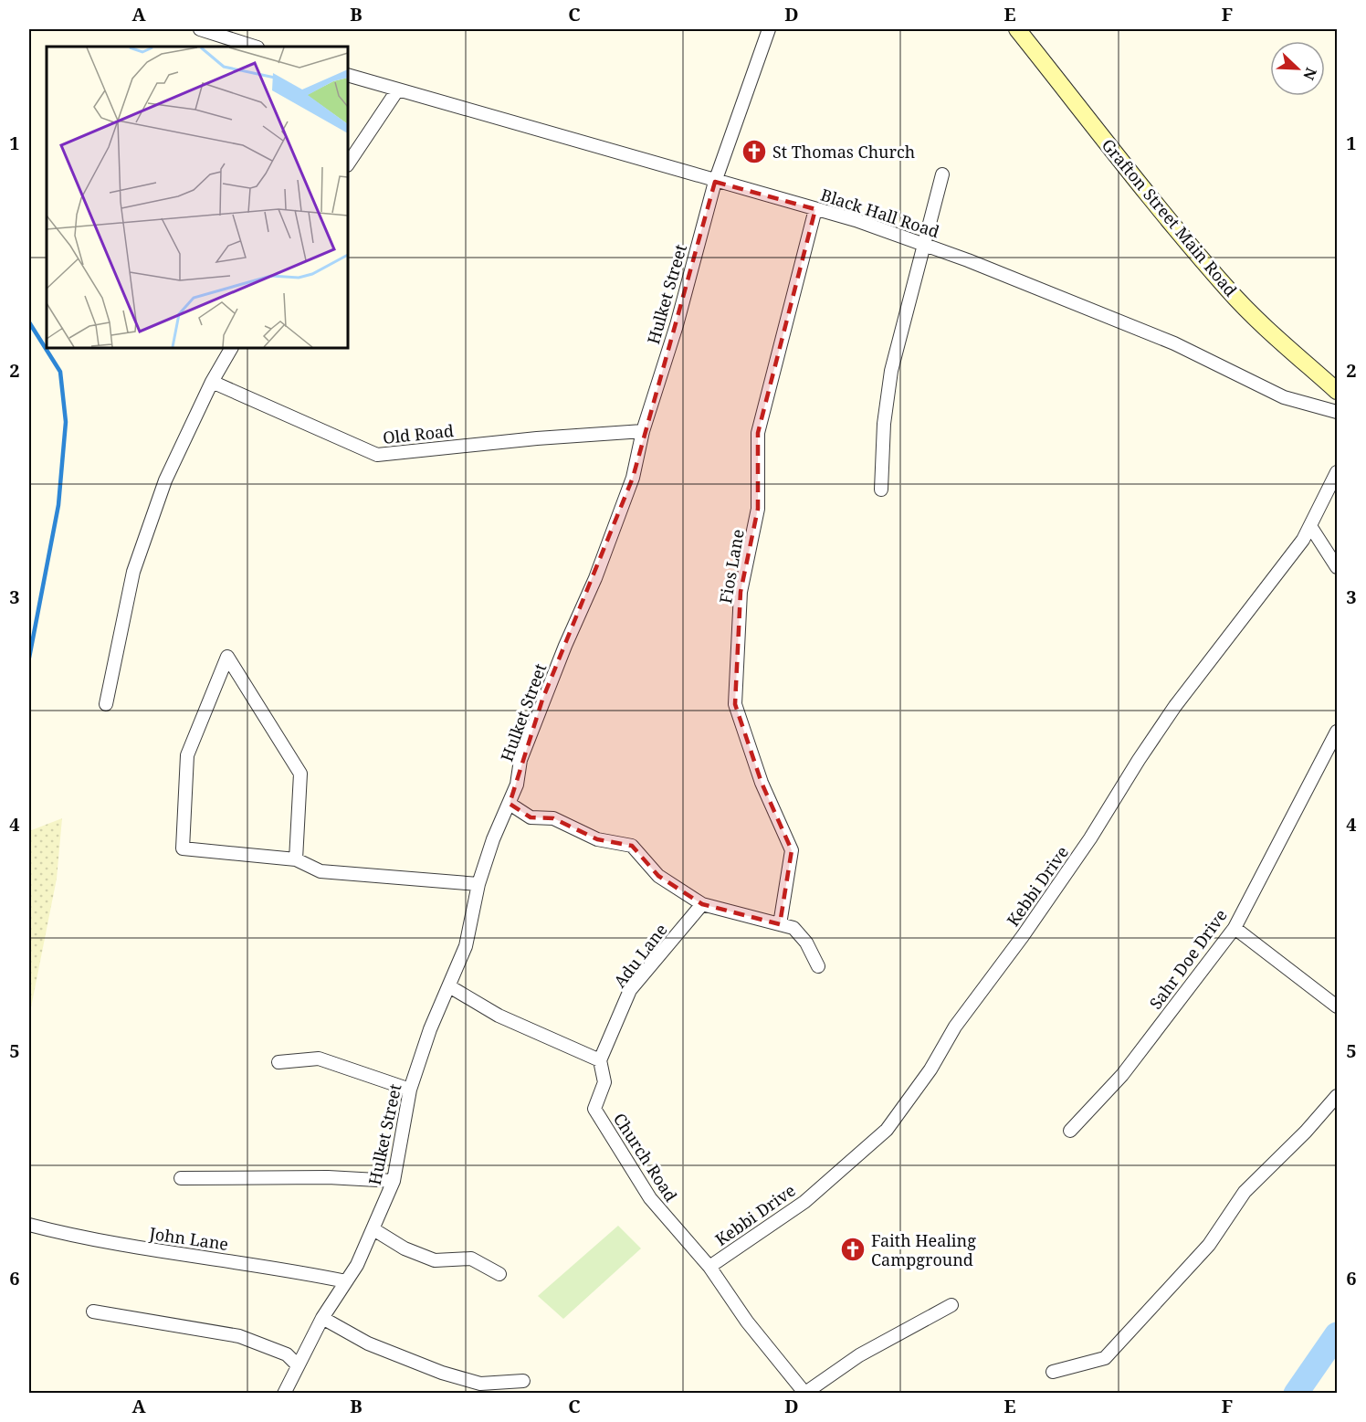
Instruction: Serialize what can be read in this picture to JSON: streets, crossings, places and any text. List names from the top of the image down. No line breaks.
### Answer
{"streets":{"street":["Black Hall Road","Grafton Street Main Road","Hulket Street","Old Road","Fios Lane","Kebbi Drive","Adu Lane","Sahr Doe Drive","Church Road","John Lane"]},"crossings":[["Black Hall Road","Hulket Street"],["Black Hall Road","Fios Lane"],["Hulket Street","Old Road"],["Hulket Street","John Lane"],["Kebbi Drive","Church Road"],["Adu Lane","Church Road"]],"places":{"church":["St Thomas Church","Faith Healing Campground"]},"north":"bottom right","grid":{"columns":["A","B","C","D","E","F"],"rows":["1","2","3","4","5","6"]}}
